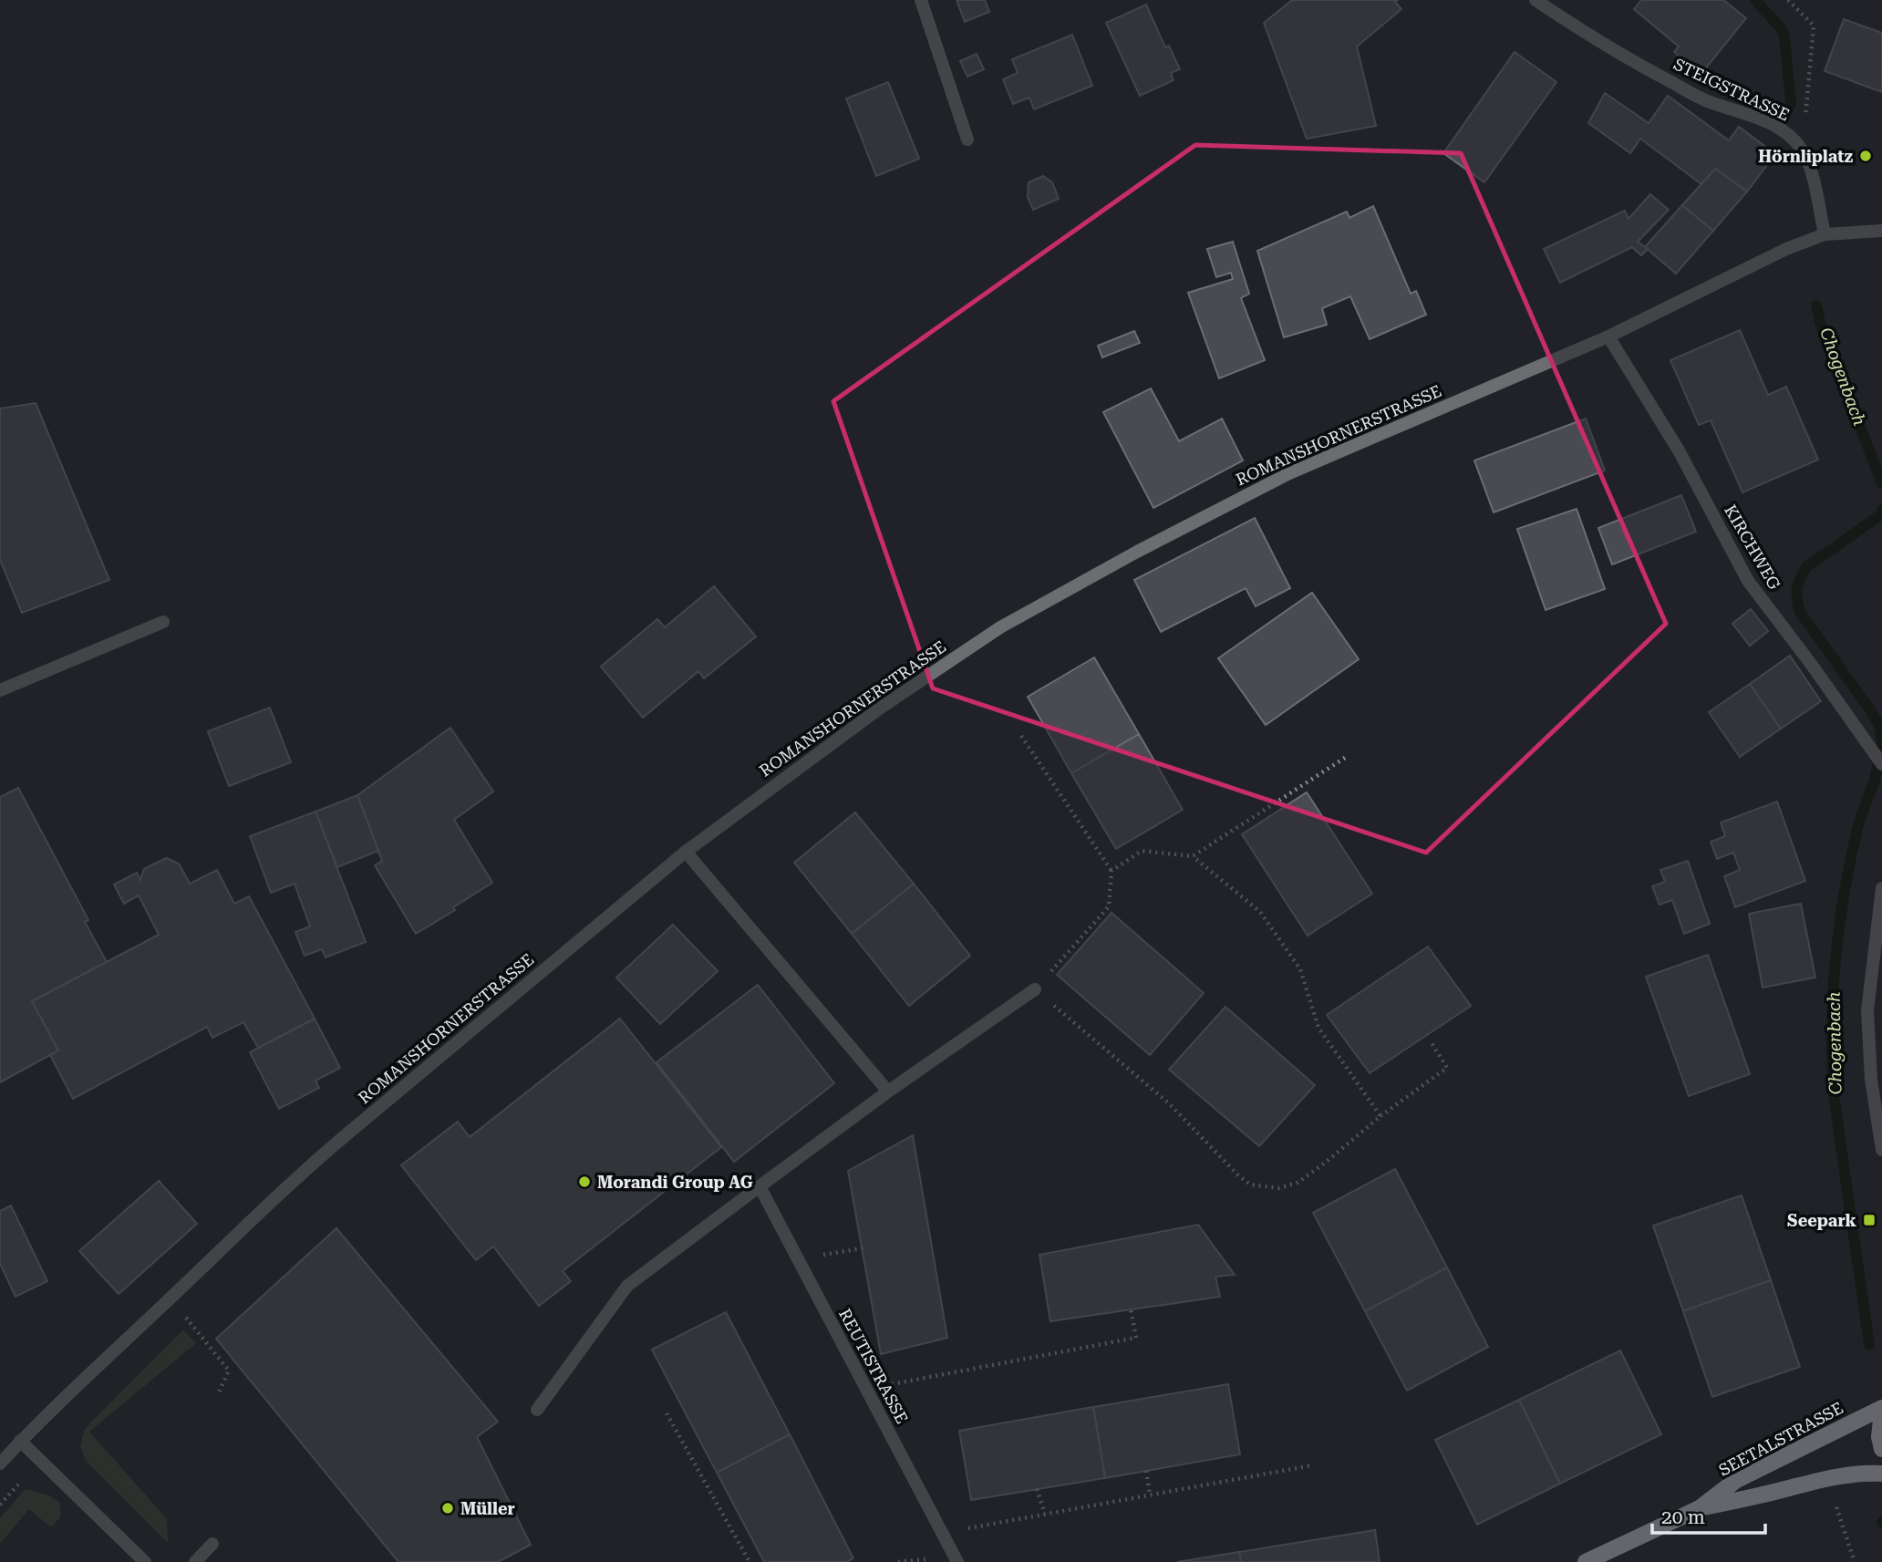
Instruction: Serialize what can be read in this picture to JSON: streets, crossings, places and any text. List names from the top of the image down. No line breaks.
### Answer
{"streets":{"main road":["SEETALSTRASSE"],"street":["STEIGSTRASSE","ROMANSHORNERSTRASSE","KIRCHWEG","REUTISTRASSE"]},"crossings":[["STEIGSTRASSE","ROMANSHORNERSTRASSE"],["ROMANSHORNERSTRASSE","KIRCHWEG"]],"water":["Chogenbach"],"places":{"other":["Hörnliplatz","Morandi Group AG","Müller"],"transit":["Seepark"]},"scale_bar":"20 m"}
